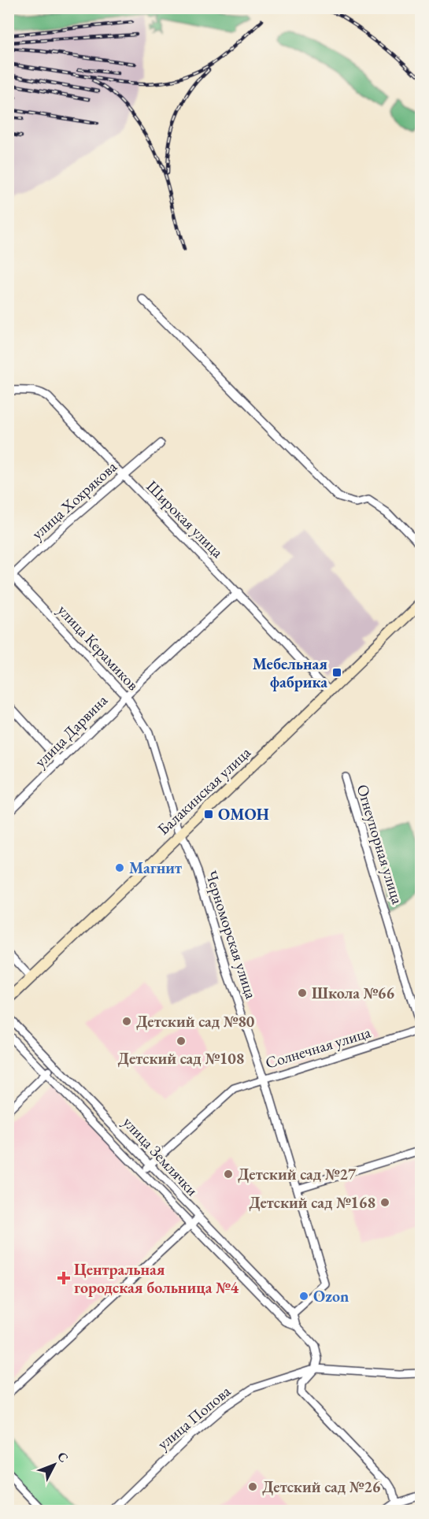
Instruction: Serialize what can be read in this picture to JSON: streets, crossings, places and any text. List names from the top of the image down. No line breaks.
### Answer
{"streets":{"main road":["Балакинская улица"],"street":["улица Хохрякова","Широкая улица","улица Керамиков","улица Дарвина","Огнеупорная улица","Черноморская улица","Солнечная улица","улица Землячки","улица Попова"]},"crossings":[["улица Хохрякова","Широкая улица"],["улица Хохрякова","улица Керамиков"],["Широкая улица","улица Дарвина"],["Широкая улица","Балакинская улица"],["улица Керамиков","улица Дарвина"],["улица Керамиков","Балакинская улица"],["улица Керамиков","Черноморская улица"],["Балакинская улица","Черноморская улица"],["Огнеупорная улица","Солнечная улица"],["Черноморская улица","Солнечная улица"],["Черноморская улица","улица Землячки"],["Солнечная улица","улица Землячки"]],"places":{"transit":["Мебельная фабрика","ОМОН"],"other":["Магнит","Школа №66","Детский сад №80","Детский сад №108","Детский сад №27","Детский сад №168","Ozon","Детский сад №26"],"health":["Центральная городская больница №4"]},"north":"top right"}
